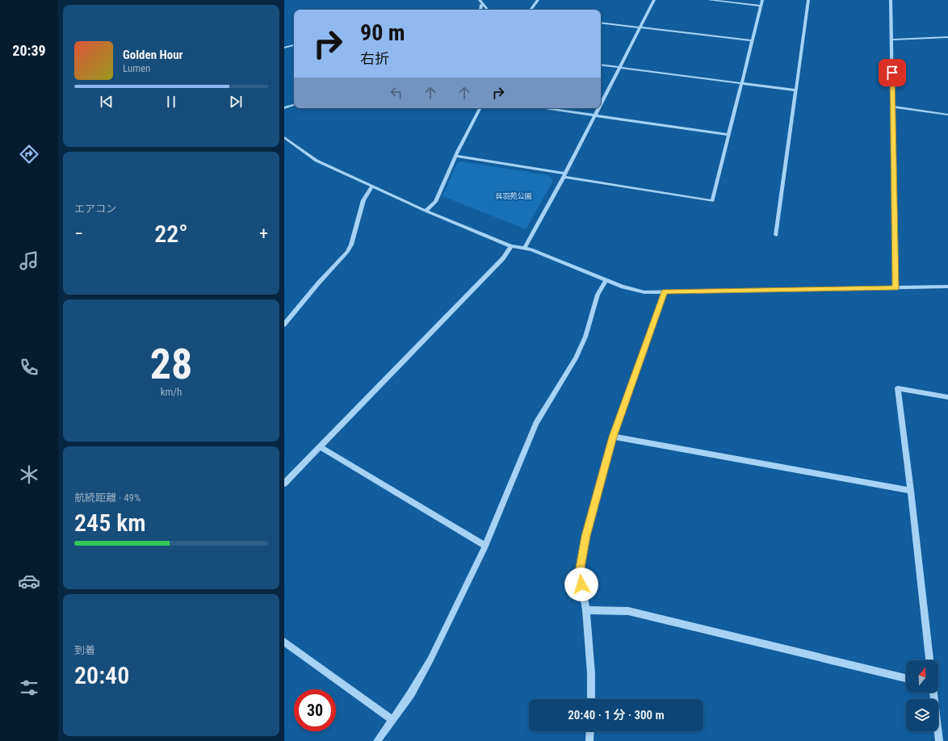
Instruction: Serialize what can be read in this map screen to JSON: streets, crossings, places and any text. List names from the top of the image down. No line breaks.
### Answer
{"parks":["呉羽苑公園"],"north":"top","page":{"tabs":"20:39","turn":["90 m","右折"],"song":["Golden Hour","Lumen"],"tile":["エアコン",["28","km/h"],["航続距離 · 49%","245 km"],["到着","20:40"]],"heat":["−","22°","+"],"limit":"30","trip":"20:40 · 1 分 · 300 m"}}
